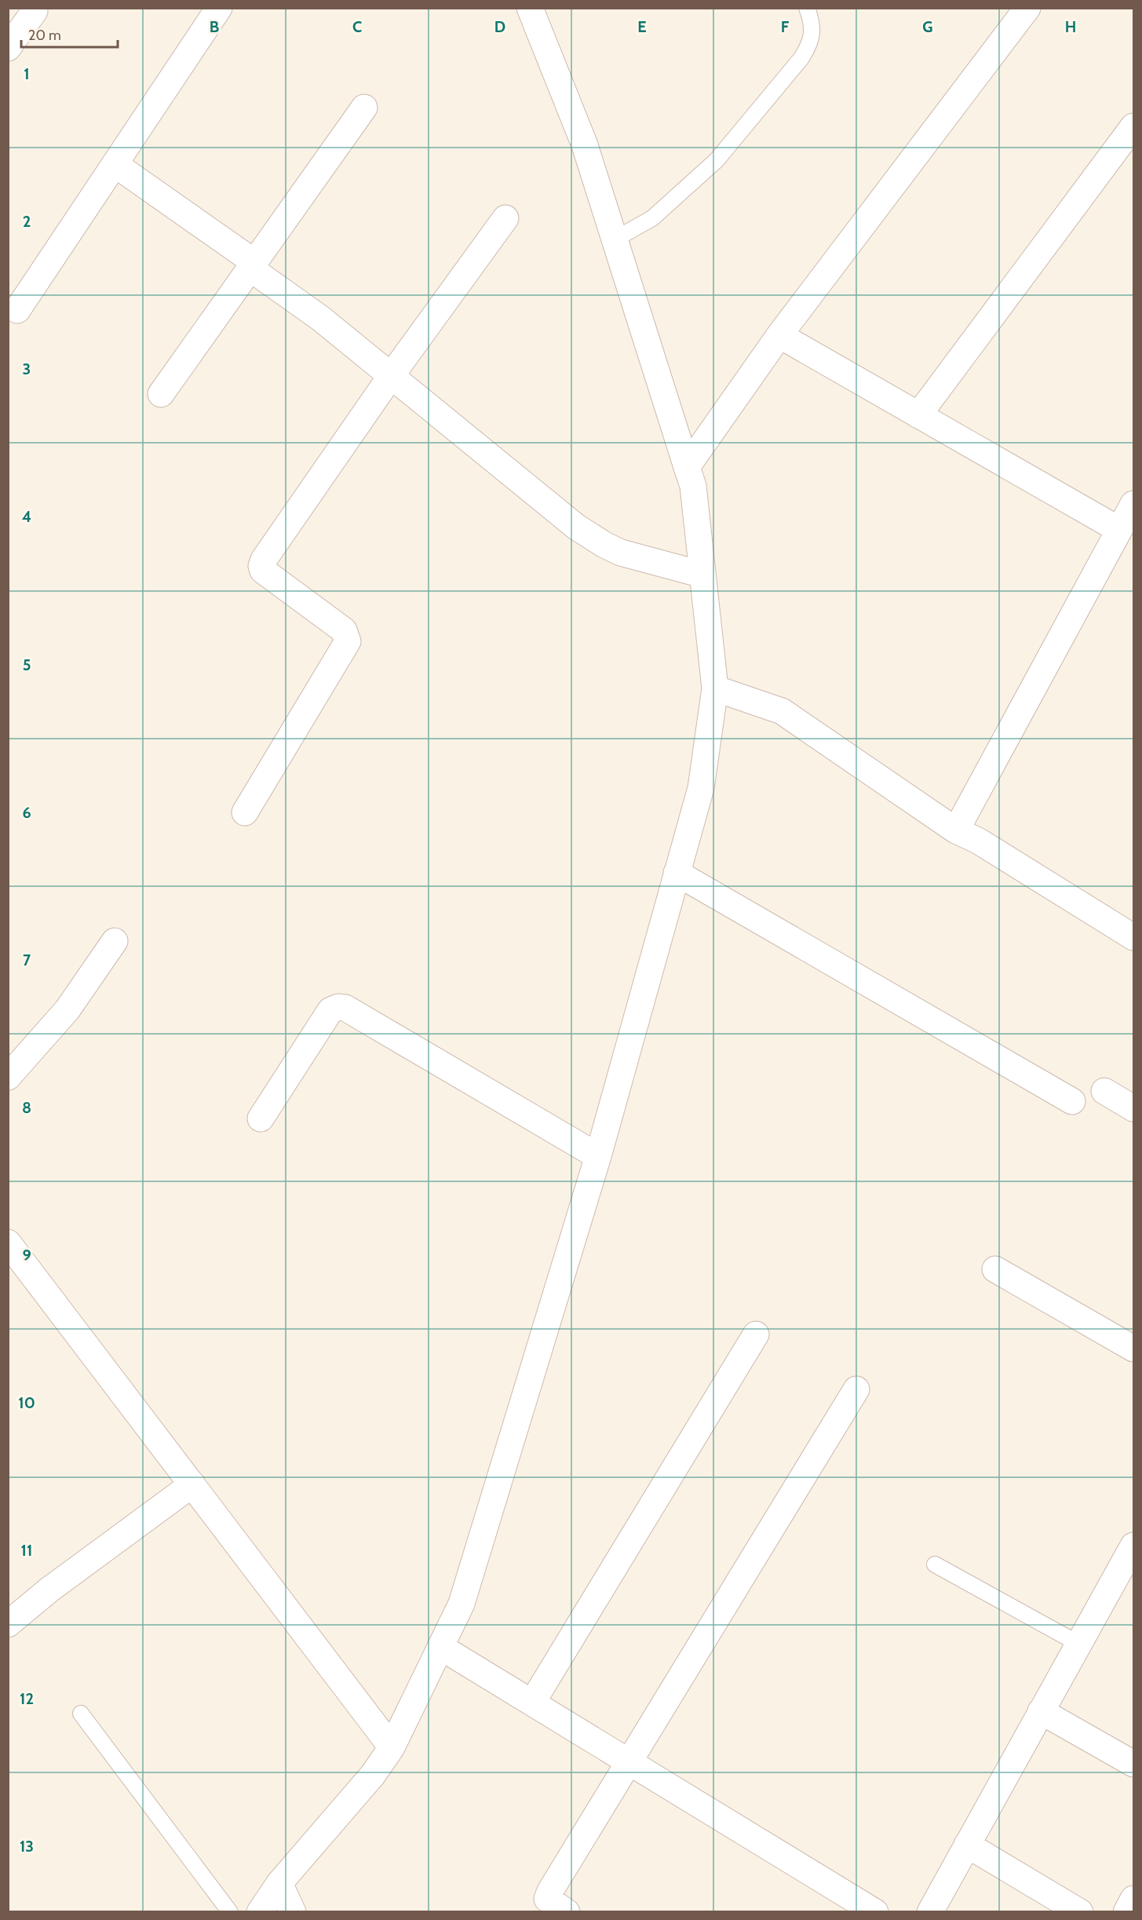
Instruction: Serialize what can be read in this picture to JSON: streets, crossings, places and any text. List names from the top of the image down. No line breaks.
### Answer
{"scale_bar":"20 m","grid":{"columns":["B","C","D","E","F","G","H"],"rows":["1","2","3","4","5","6","7","8","9","10","11","12","13"]}}
